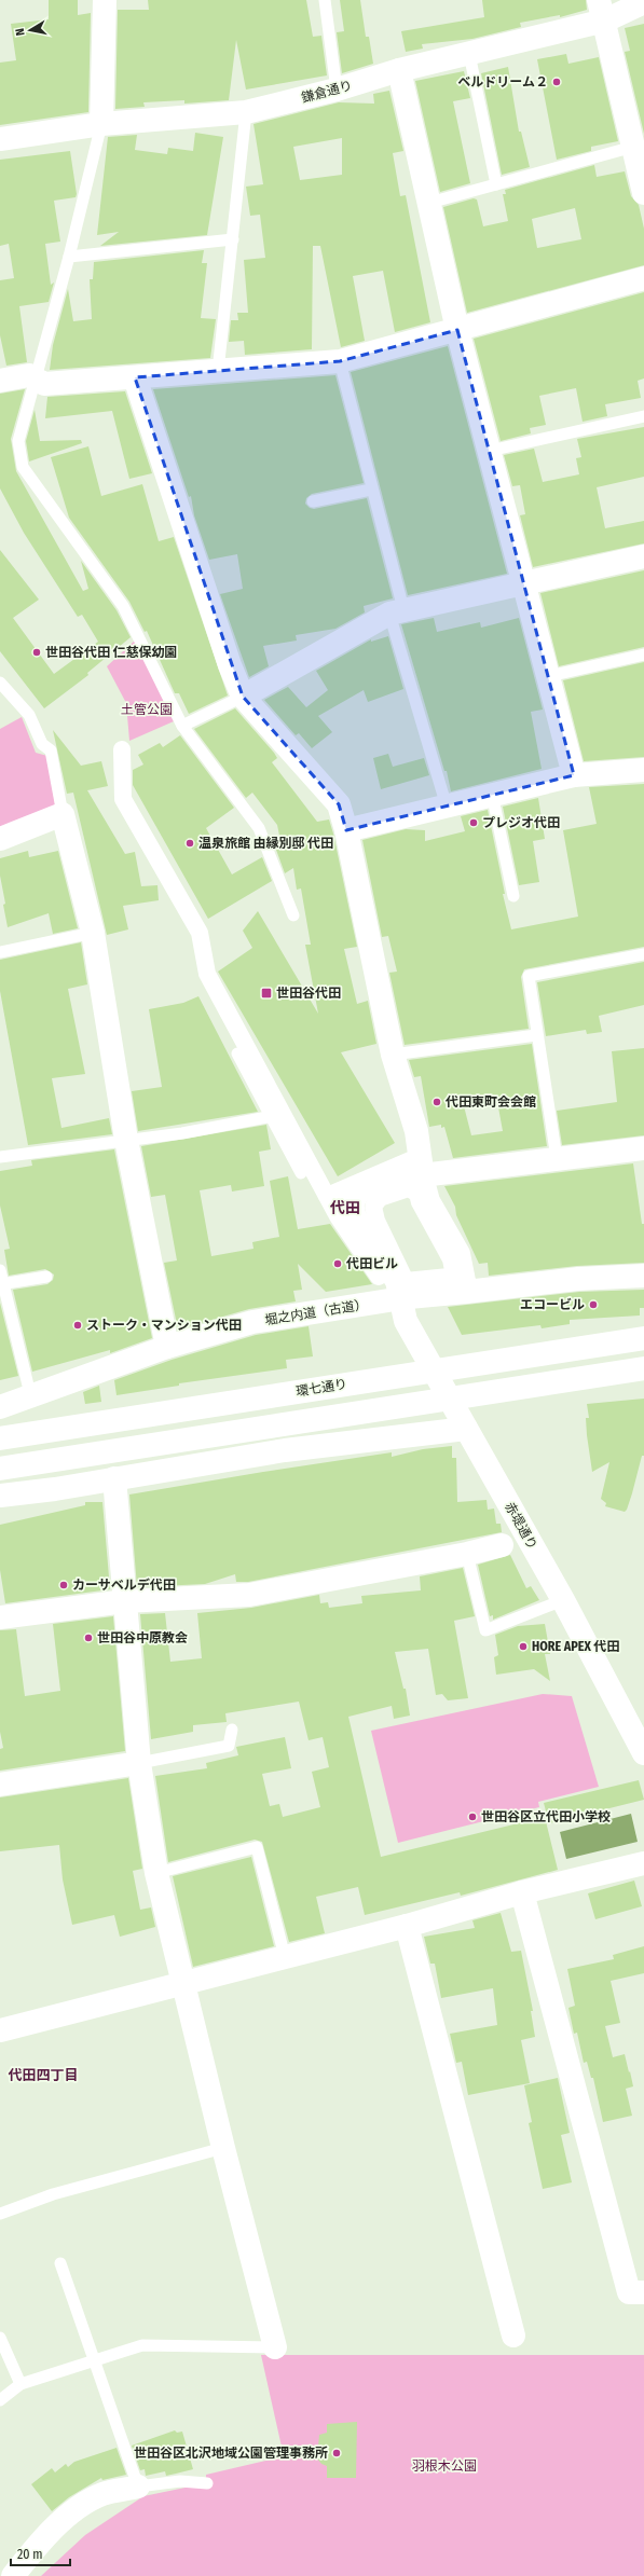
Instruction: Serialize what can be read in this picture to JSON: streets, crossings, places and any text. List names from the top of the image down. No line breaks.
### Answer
{"streets":{"street":["鎌倉通り","堀之内道（古道）","環七通り","赤堤通り"]},"crossings":[["堀之内道（古道）","赤堤通り"]],"districts":["代田","代田四丁目"],"parks":["土管公園","羽根木公園"],"places":{"other":["ベルドリーム２","世田谷代田 仁慈保幼園","プレジオ代田","温泉旅館 由縁別邸 代田","代田東町会会館","代田ビル","エコービル","ストーク・マンション代田","カーサベルデ代田","世田谷中原教会","HORE APEX 代田","世田谷区立代田小学校","世田谷区北沢地域公園管理事務所"],"transit":["世田谷代田"]},"scale_bar":"20 m","north":"left"}
